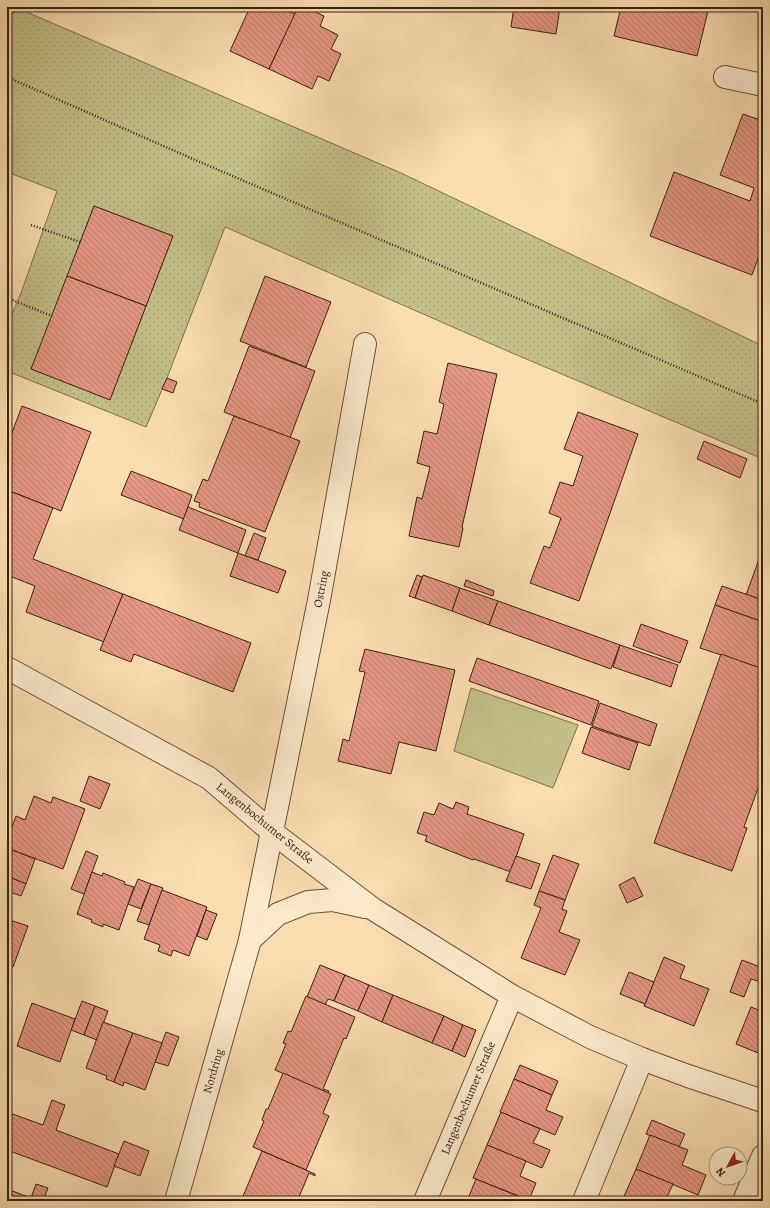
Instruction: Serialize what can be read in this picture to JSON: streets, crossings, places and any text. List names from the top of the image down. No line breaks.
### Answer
{"streets":{"street":["Ostring","Langenbochumer Straße","Nordring"]},"crossings":[["Ostring","Langenbochumer Straße"],["Ostring","Nordring"],["Langenbochumer Straße","Nordring"]],"north":"bottom left"}
